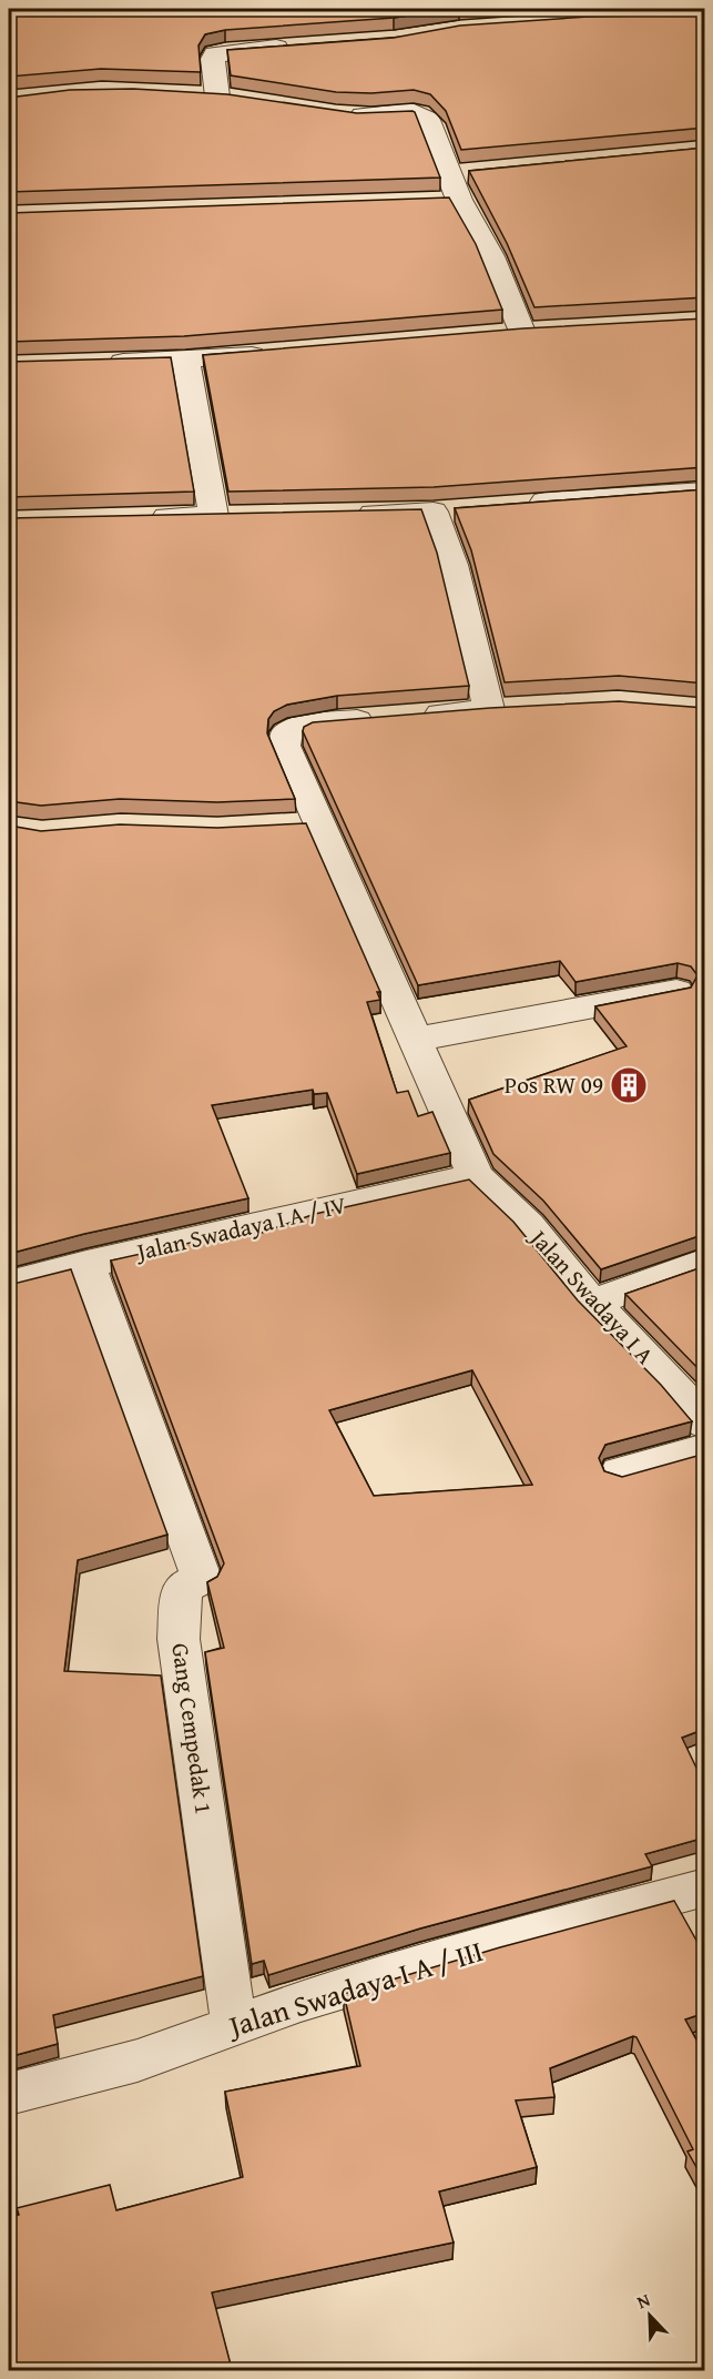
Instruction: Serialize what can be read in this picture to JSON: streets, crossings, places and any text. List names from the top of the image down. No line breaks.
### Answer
{"streets":{"street":["Jalan Swadaya I A / IV","Jalan Swadaya I A","Gang Cempedak 1","Jalan Swadaya I A / III"]},"crossings":[["Jalan Swadaya I A / IV","Jalan Swadaya I A"],["Jalan Swadaya I A / IV","Gang Cempedak 1"],["Gang Cempedak 1","Jalan Swadaya I A / III"]],"places":{"building":["Pos RW 09"]},"north":"top left"}
